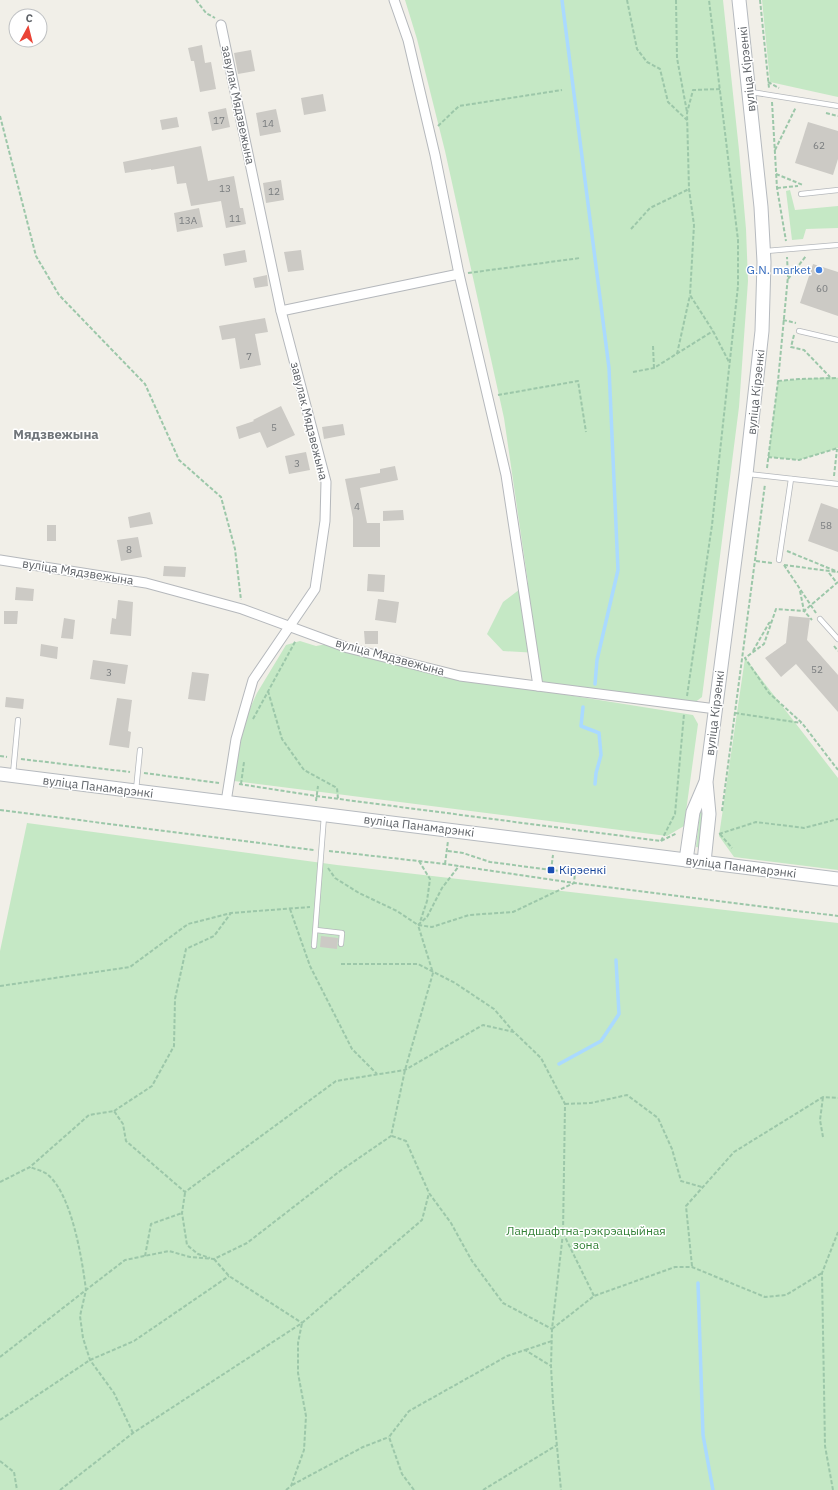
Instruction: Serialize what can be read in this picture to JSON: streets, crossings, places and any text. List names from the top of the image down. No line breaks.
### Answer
{"streets":{"street":["вуліца Кірэенкі","завулак Мядзвежына","вуліца Мядзвежына","вуліца Панамарэнкі"]},"crossings":[["вуліца Кірэенкі","вуліца Мядзвежына"],["вуліца Кірэенкі","вуліца Панамарэнкі"],["завулак Мядзвежына","вуліца Мядзвежына"],["завулак Мядзвежына","вуліца Панамарэнкі"]],"districts":["Мядзвежына"],"parks":["Ландшафтна-рэкрэацыйная зона"],"places":{"other":["G.N. market"],"transit":["Кірэенкі"]},"house_numbers":["17","14","62","13","12","11","13А","60","7","5","3","4","58","8","52","3"],"north":"top"}
